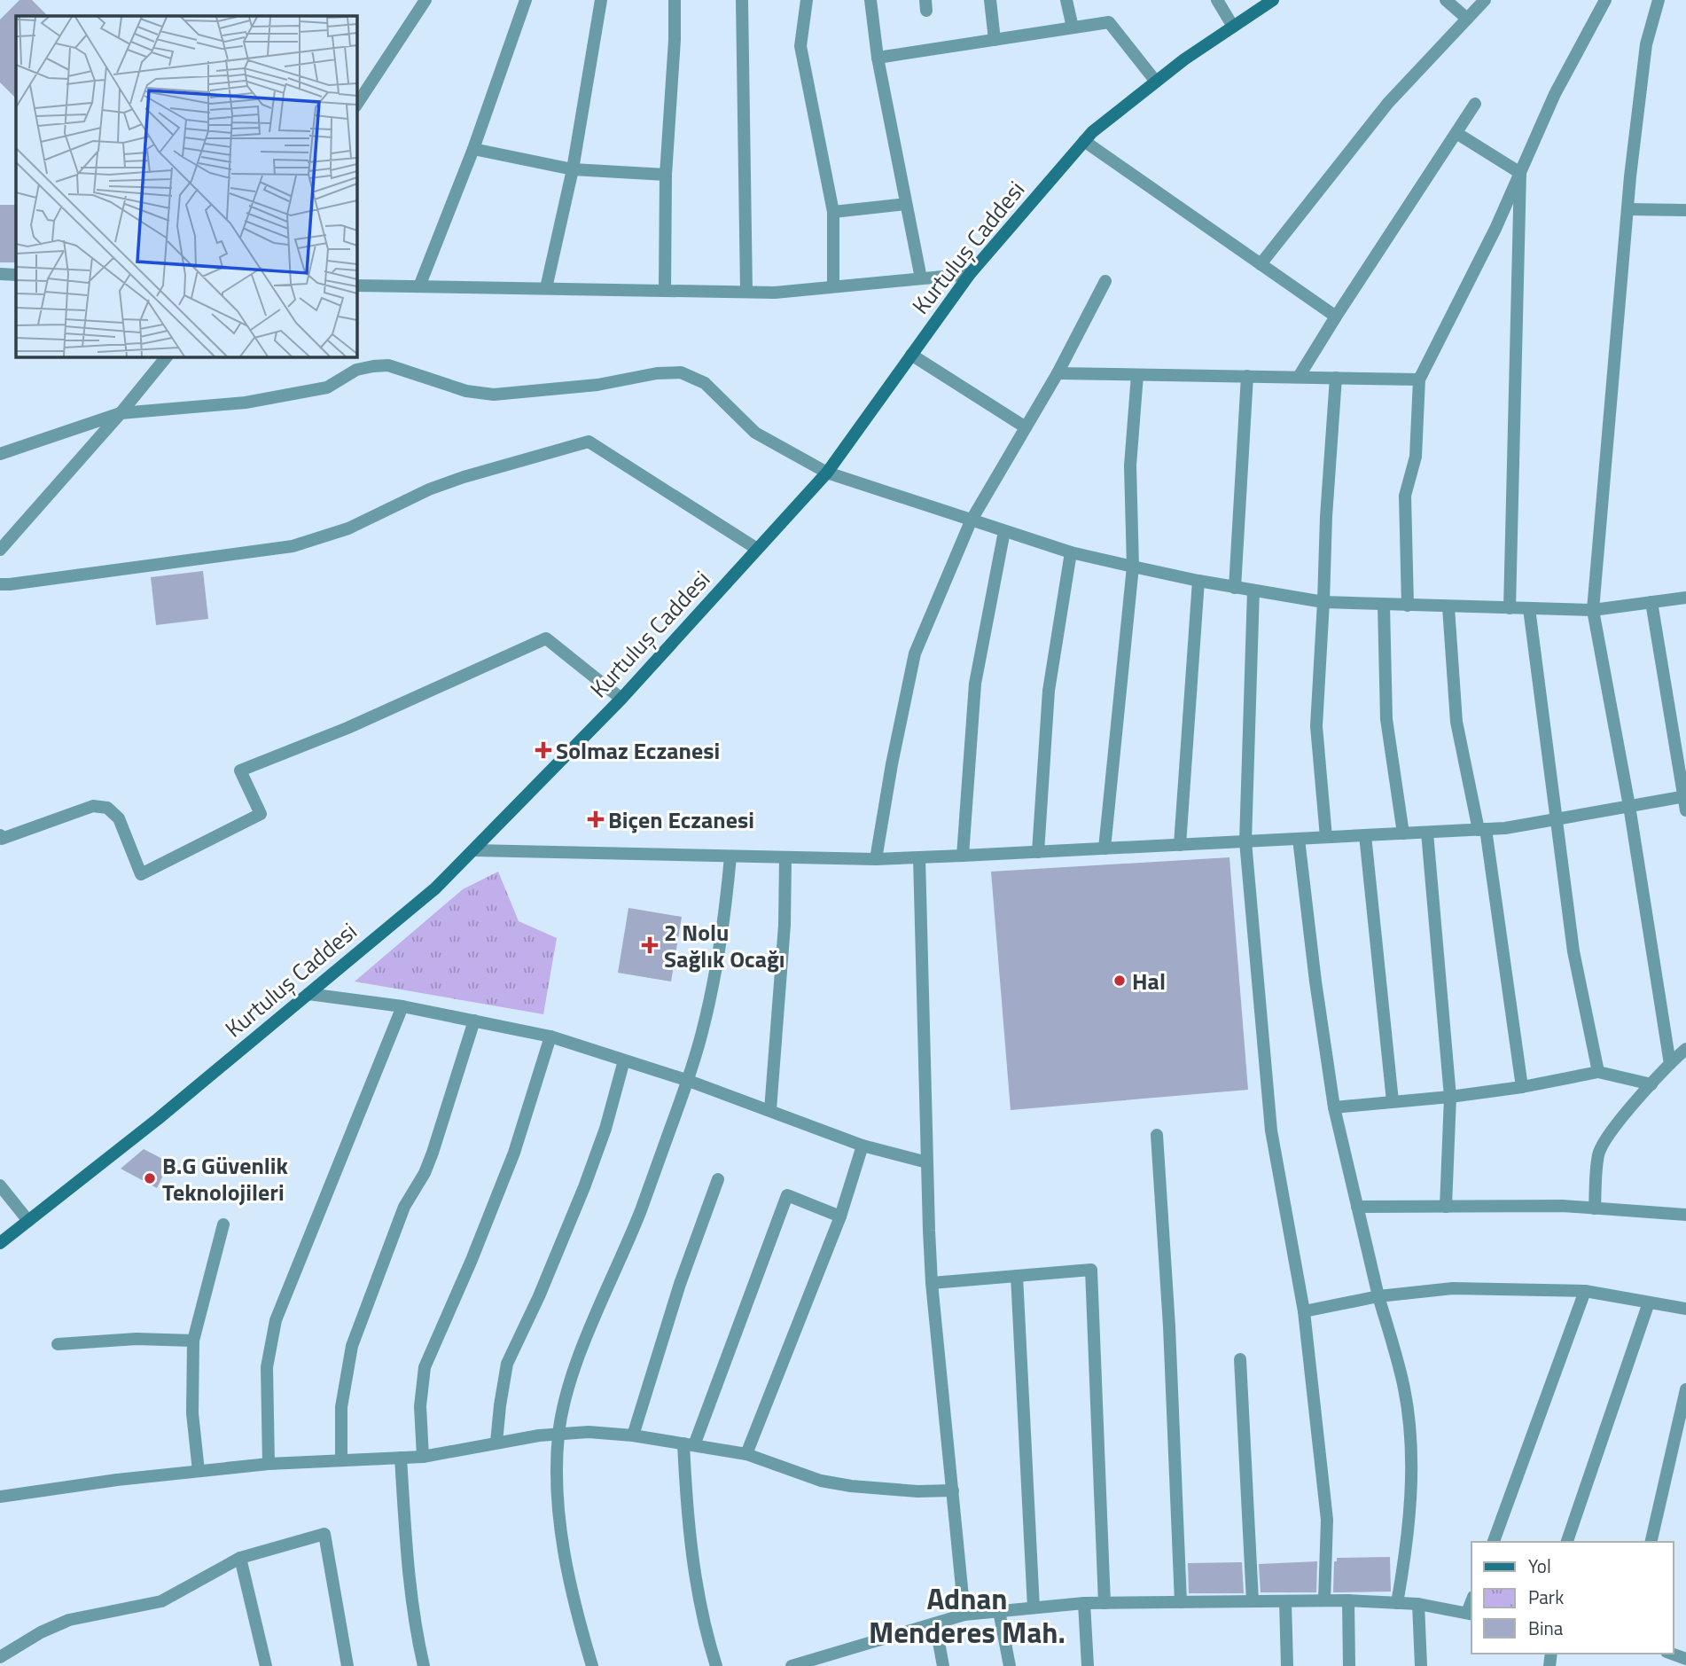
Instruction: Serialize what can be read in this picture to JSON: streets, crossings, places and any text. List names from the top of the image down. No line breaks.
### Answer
{"streets":{"main road":["Kurtuluş Caddesi"]},"districts":["Adnan Menderes Mah."],"places":{"health":["Solmaz Eczanesi","Biçen Eczanesi","2 Nolu Sağlık Ocağı"],"other":["Hal","B.G Güvenlik Teknolojileri"]},"legend":["Yol","Park","Bina"]}
